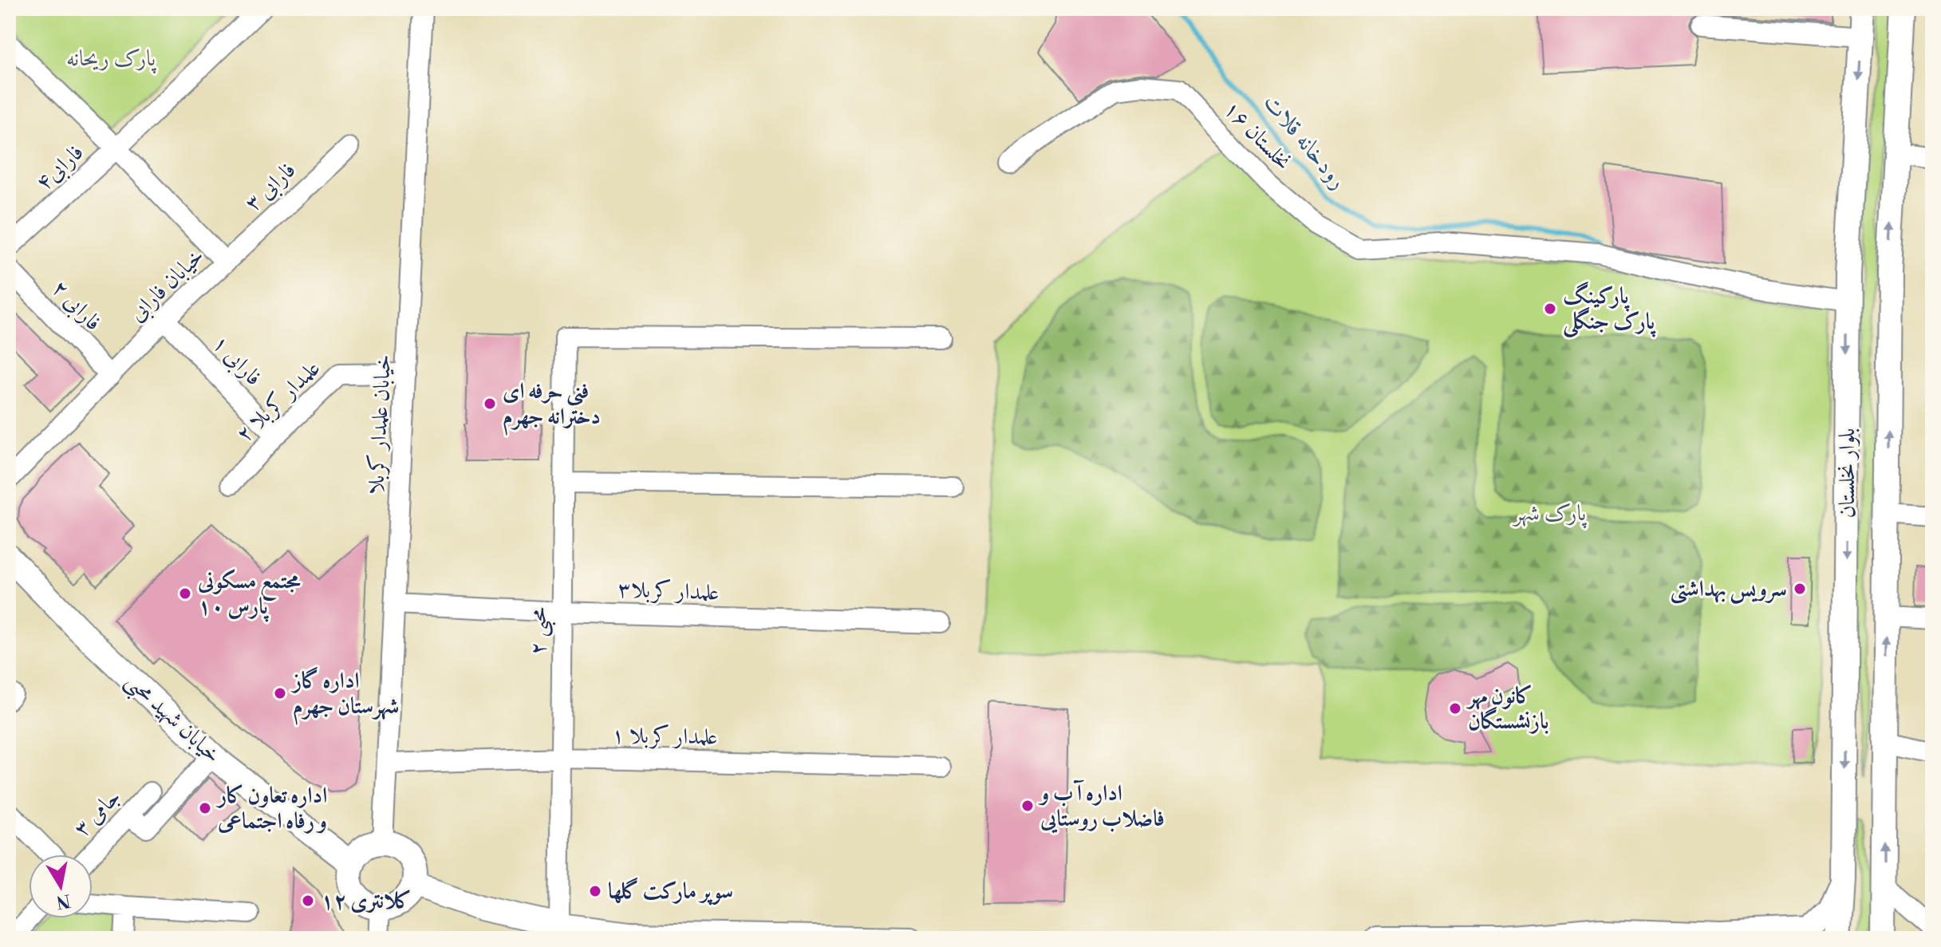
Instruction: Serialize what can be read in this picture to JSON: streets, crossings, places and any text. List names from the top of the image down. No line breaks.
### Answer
{"streets":{"main road":["بلوار نخلستان","خیابان شهید محبی"],"street":["نخلستان ۱۶","فارابی۴","فارابی ۳","خیابان فارابی","فارابی ۲","فارابی ۱","علمدار کربلا ۲","خیابان علمدار کربلا","علمدار کربلا۳","محبی ۲","علمدار کربلا ۱","جامی ۳"]},"crossings":[["نخلستان ۱۶","بلوار نخلستان"],["فارابی۴","خیابان فارابی"],["فارابی ۳","خیابان فارابی"],["خیابان فارابی","فارابی ۲"],["خیابان فارابی","فارابی ۱"],["فارابی ۱","علمدار کربلا ۲"],["علمدار کربلا ۲","خیابان علمدار کربلا"],["خیابان علمدار کربلا","علمدار کربلا۳"],["خیابان علمدار کربلا","خیابان شهید محبی"],["خیابان علمدار کربلا","علمدار کربلا ۱"],["علمدار کربلا۳","محبی ۲"],["محبی ۲","علمدار کربلا ۱"]],"water":["رودخانه قلات"],"parks":["پارک ریحانه","پارک شهر"],"places":["پارکینگ پارک جنگلی","فنی حرفه ای دخترانه جهرم","سرویس بهداشتی","مجتمع مسکونی پارس ۱۰","اداره گاز شهرستان جهرم","کانون مهر بازنشستگان","اداره آ ب و فاضلاب روستایی","اداره تعاون کار و رفاه اجتماعی","سوپر مارکت گلها","کلانتری ۱۲"],"north":"bottom"}
